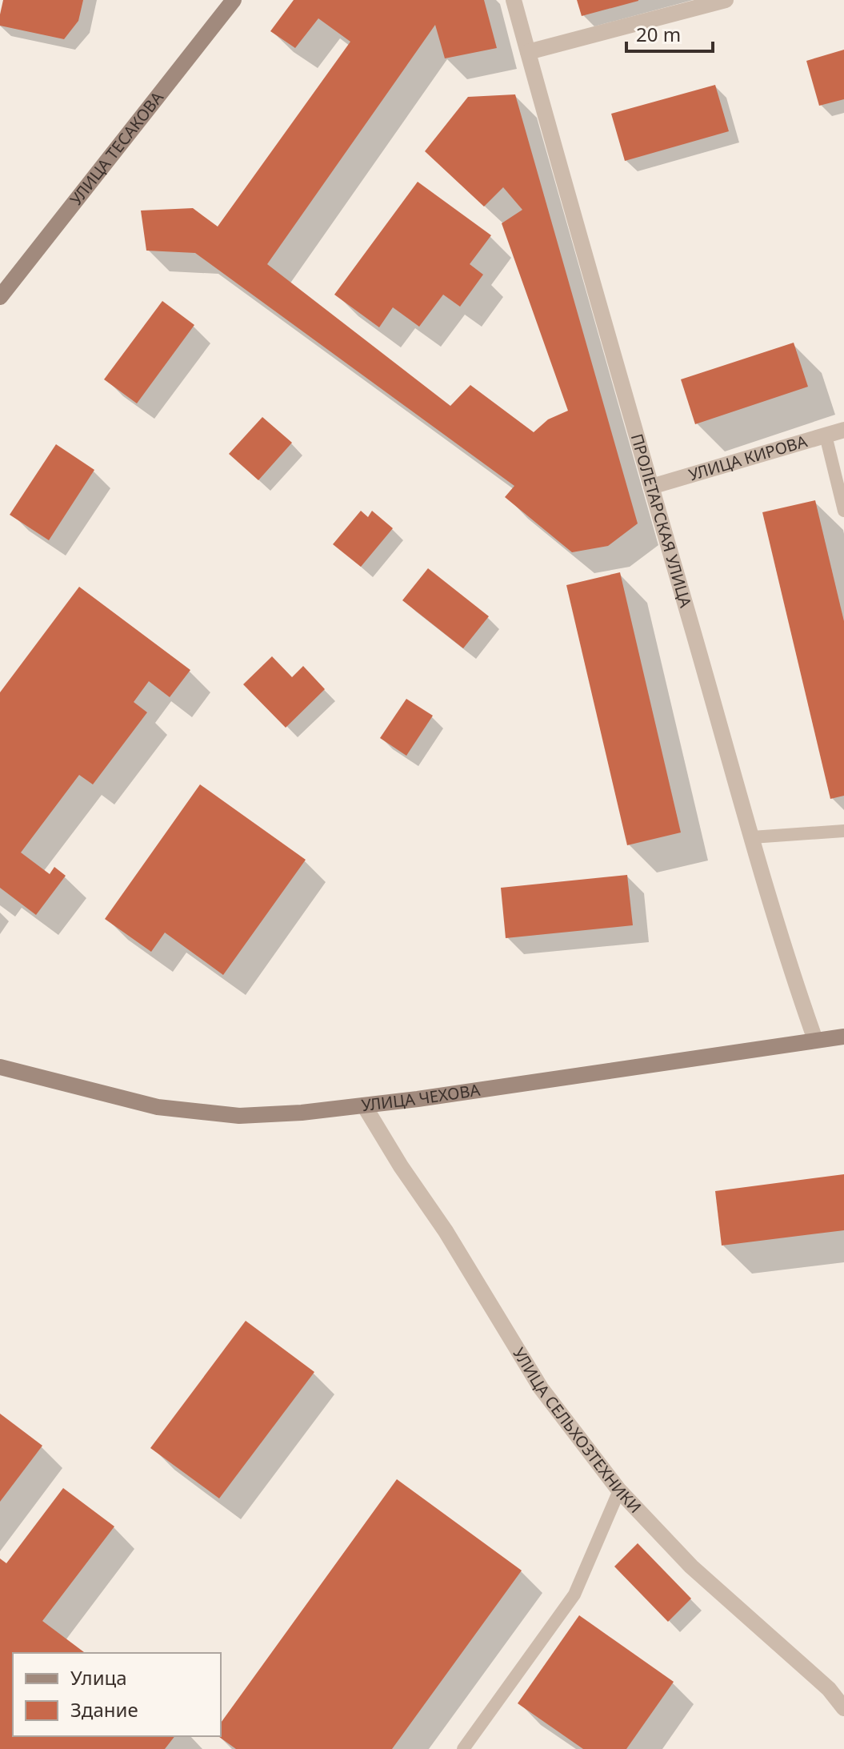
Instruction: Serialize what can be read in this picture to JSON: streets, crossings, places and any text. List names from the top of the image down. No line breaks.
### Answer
{"streets":{"main road":["УЛИЦА ТЕСАКОВА","УЛИЦА ЧЕХОВА"],"street":["УЛИЦА КИРОВА","ПРОЛЕТАРСКАЯ УЛИЦА","УЛИЦА СЕЛЬХОЗТЕХНИКИ"]},"crossings":[["УЛИЦА КИРОВА","ПРОЛЕТАРСКАЯ УЛИЦА"],["ПРОЛЕТАРСКАЯ УЛИЦА","УЛИЦА ЧЕХОВА"],["УЛИЦА ЧЕХОВА","УЛИЦА СЕЛЬХОЗТЕХНИКИ"]],"legend":["Улица","Здание"],"scale_bar":"20 m"}
